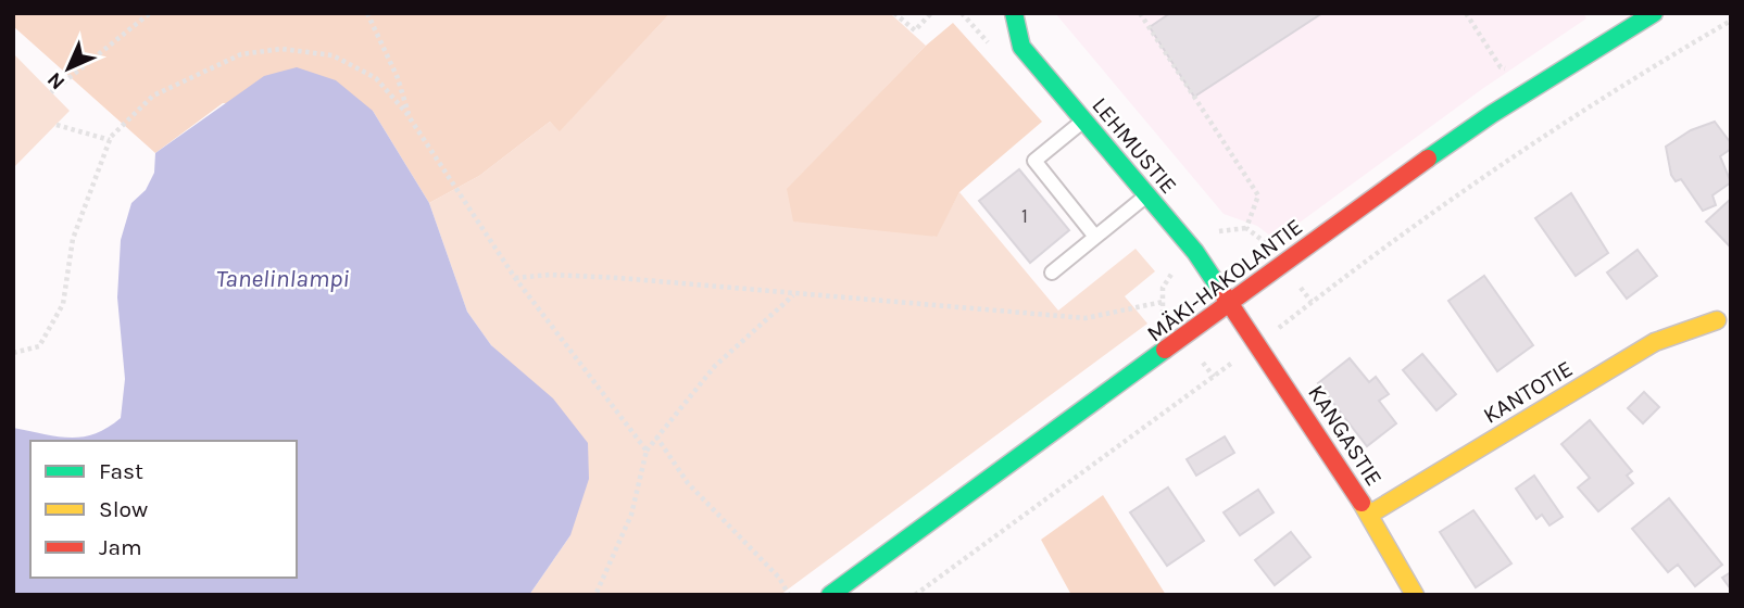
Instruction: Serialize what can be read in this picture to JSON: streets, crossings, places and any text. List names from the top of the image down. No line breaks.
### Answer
{"streets":{"street":["LEHMUSTIE","MÄKI-HAKOLANTIE","KANTOTIE","KANGASTIE"]},"crossings":[["LEHMUSTIE","MÄKI-HAKOLANTIE"],["LEHMUSTIE","KANGASTIE"],["MÄKI-HAKOLANTIE","KANGASTIE"],["KANTOTIE","KANGASTIE"]],"water":["Tanelinlampi"],"house_numbers":["1"],"legend":["Fast","Slow","Jam"],"north":"bottom left"}
